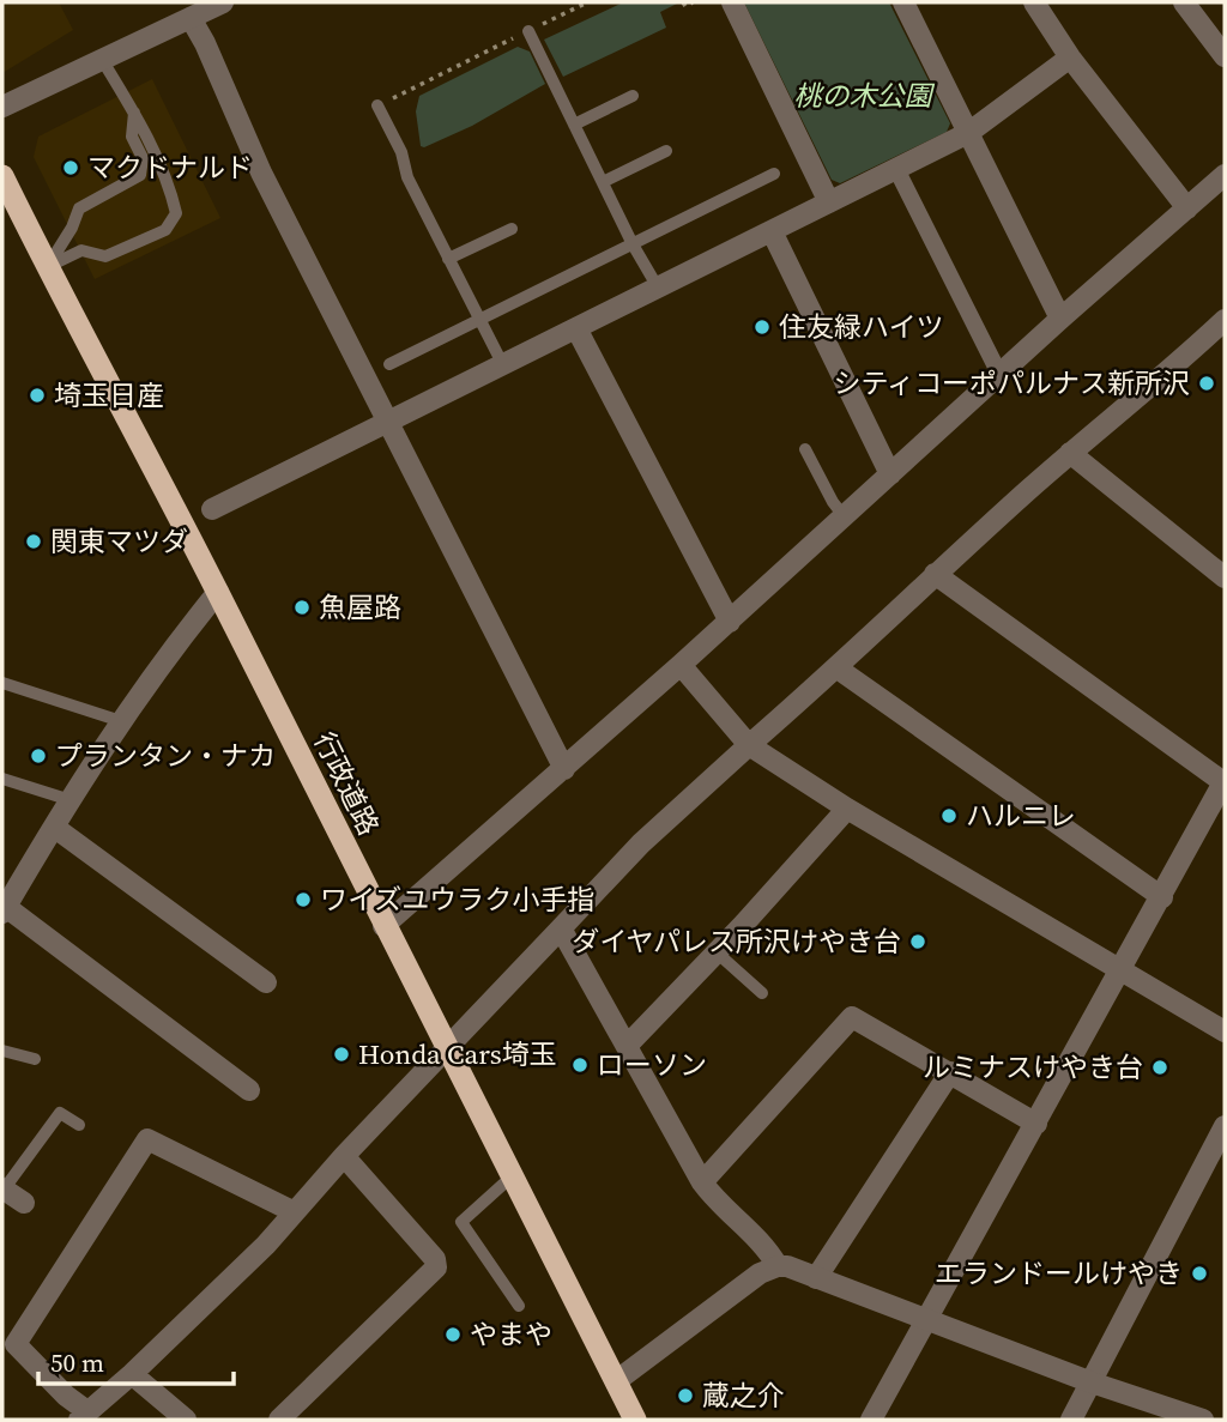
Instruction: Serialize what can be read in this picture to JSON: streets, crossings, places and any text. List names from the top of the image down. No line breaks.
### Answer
{"streets":{"highway":["行政道路"]},"parks":["桃の木公園"],"places":["マクドナルド","住友緑ハイツ","シティコーポパルナス新所沢","埼玉日産","関東マツダ","魚屋路","プランタン・ナカ","ハルニレ","ワイズユウラク小手指","ダイヤパレス所沢けやき台","Honda Cars埼玉","ローソン","ルミナスけやき台","エランドールけやき","やまや","蔵之介"],"scale_bar":"50 m"}
